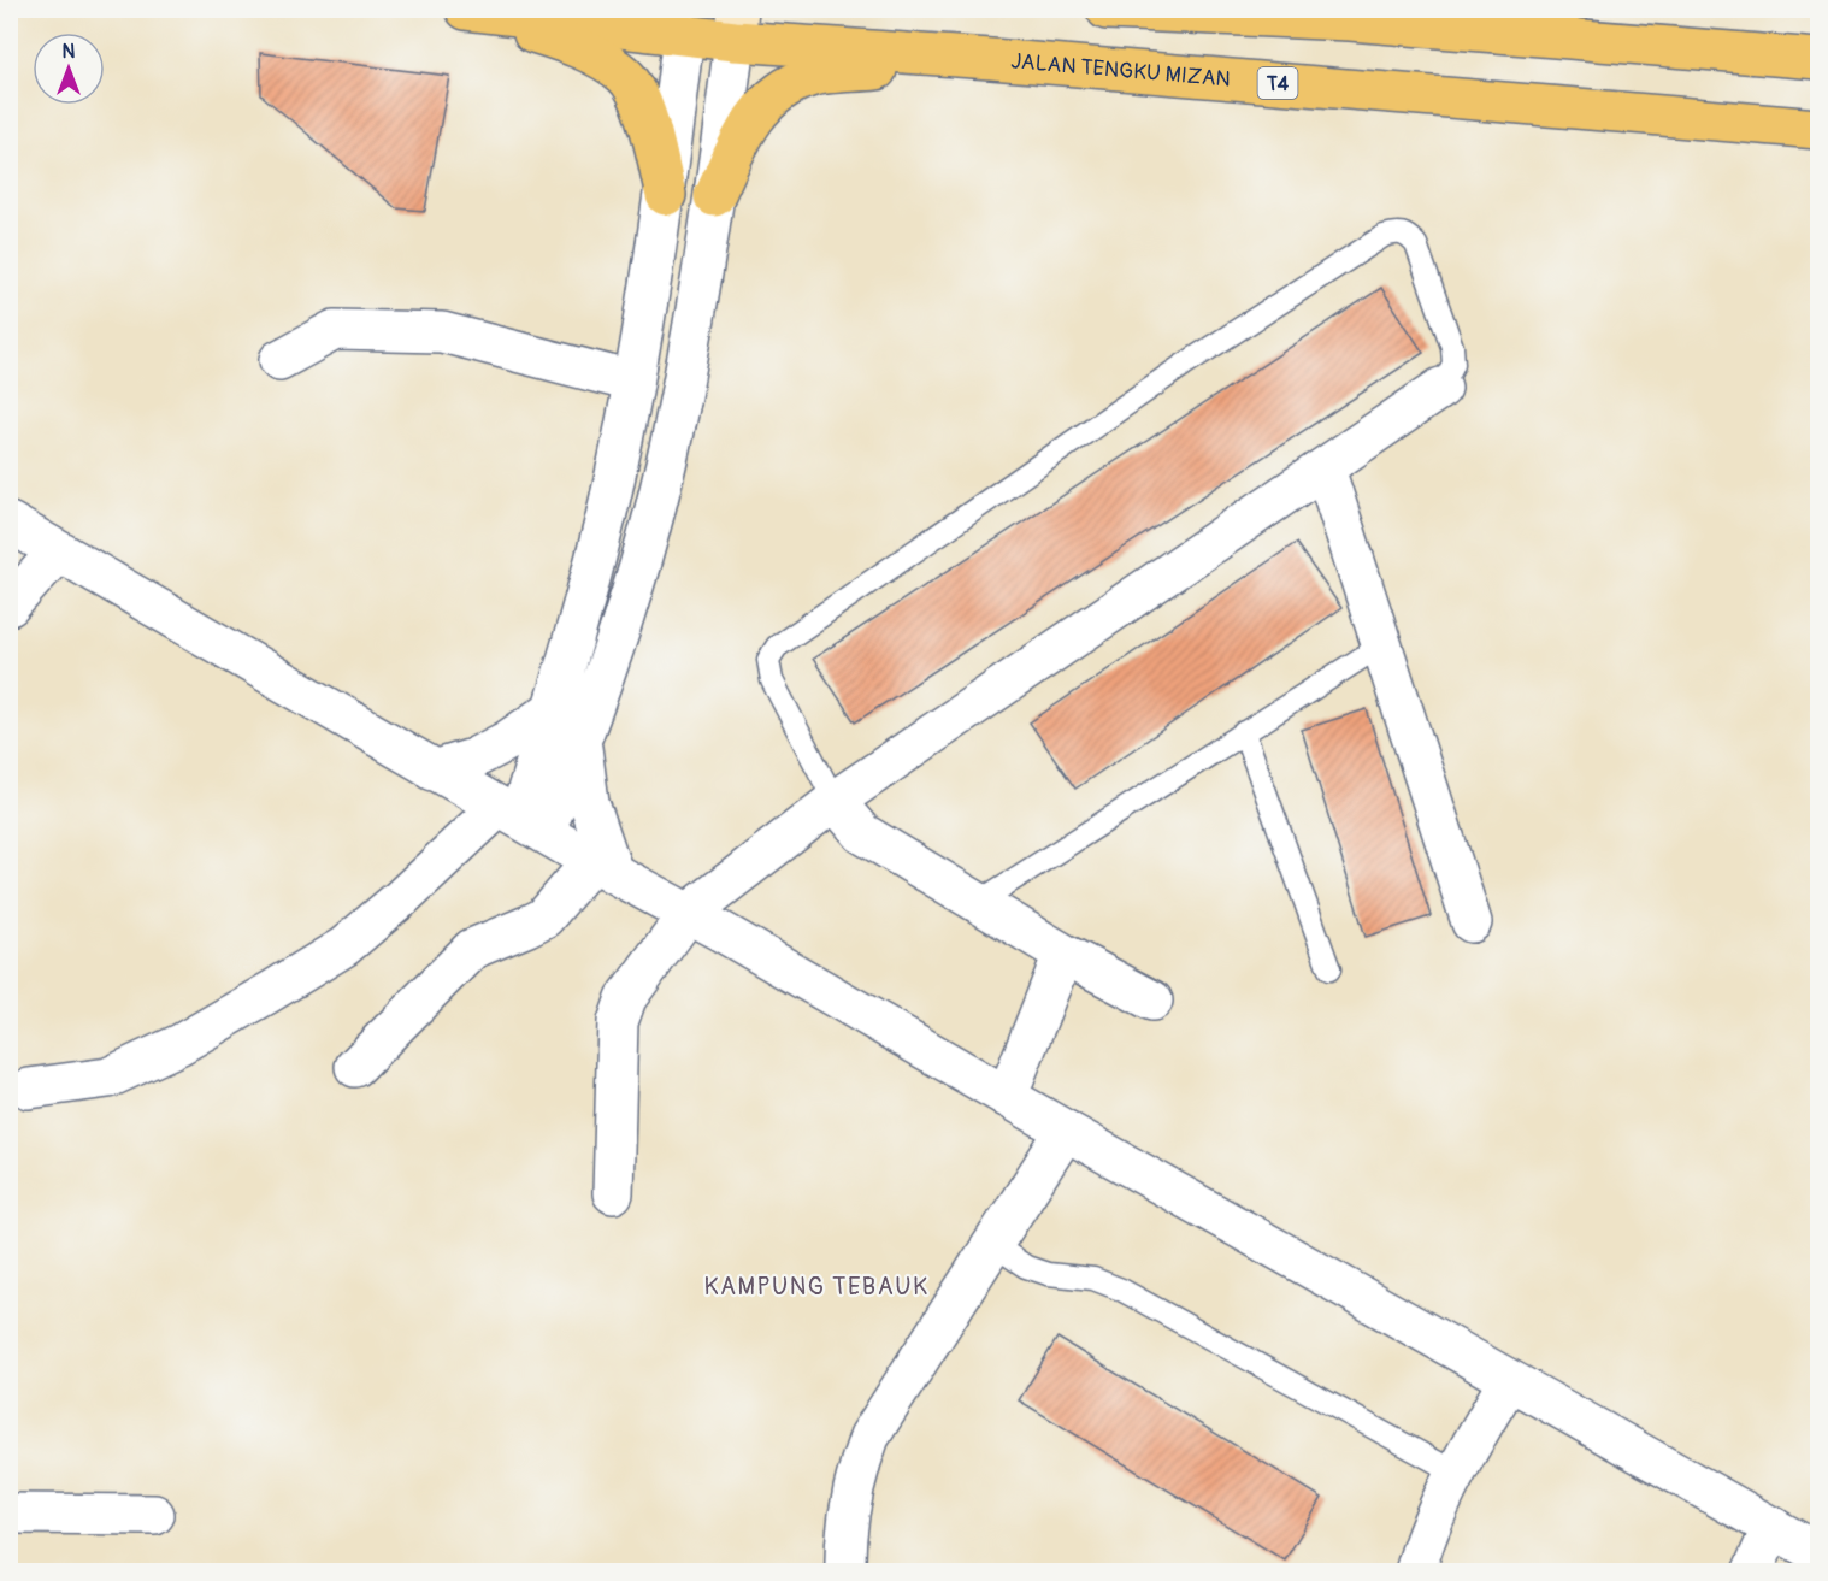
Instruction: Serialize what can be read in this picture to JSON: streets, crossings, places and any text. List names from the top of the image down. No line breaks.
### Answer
{"streets":{"highway":["JALAN TENGKU MIZAN","T4"]},"districts":["KAMPUNG TEBAUK"],"north":"top"}
